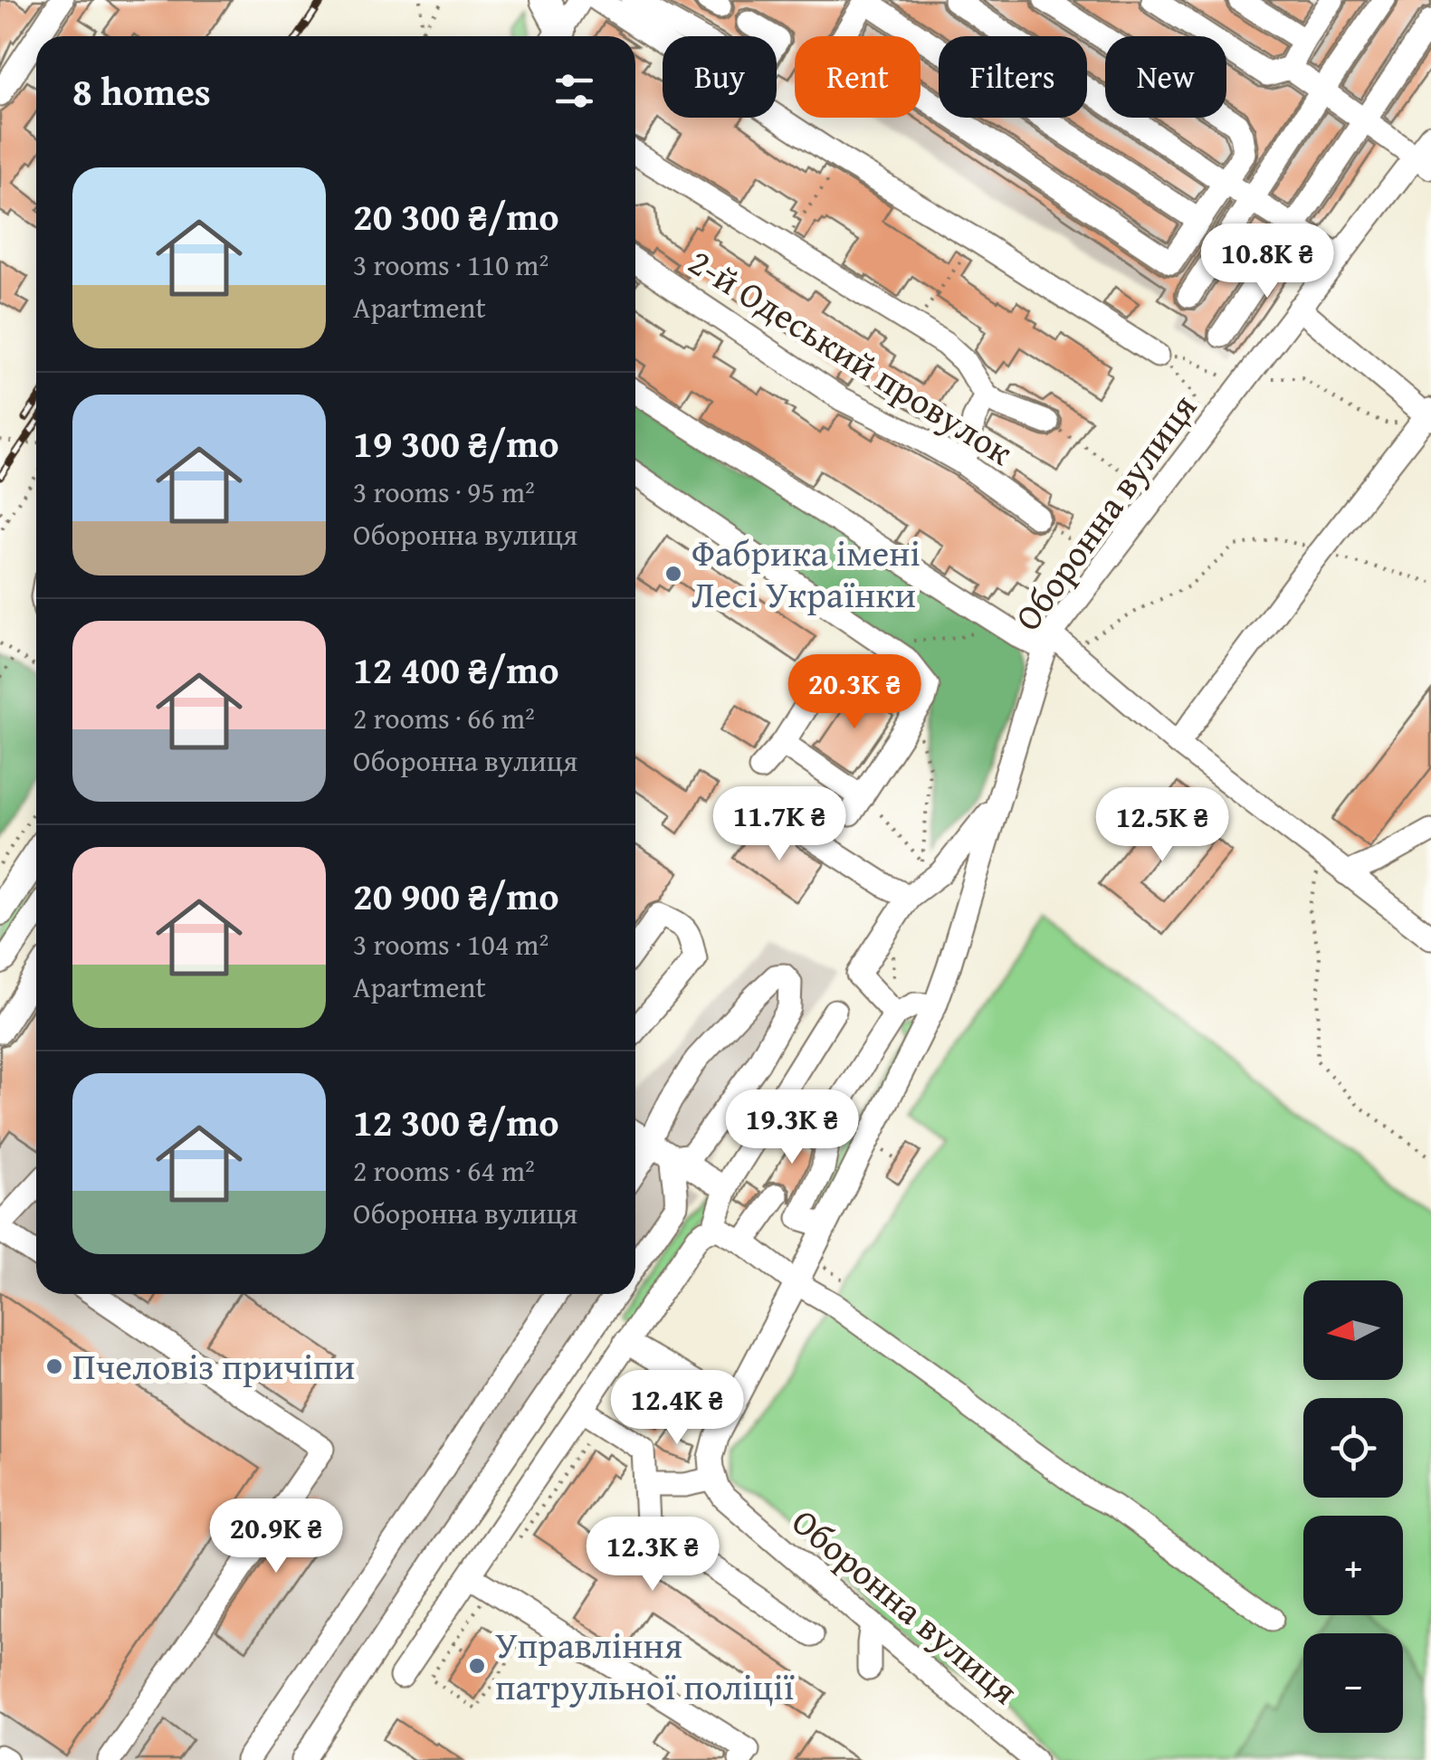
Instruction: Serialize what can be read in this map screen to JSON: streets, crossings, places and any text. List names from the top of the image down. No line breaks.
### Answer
{"streets":{"street":["2-й Одеський провулок","Оборонна вулиця"]},"places":["Фабрика імені Лесі Українки","Пчеловіз причіпи","Управління патрульної поліції"],"north":"left","page":{"chip":["Buy","Rent","Filters","New"],"heading":"8 homes","list":[{"name":"20 300 ₴/mo","note":"3 rooms · 110 m² · Apartment"},{"name":"19 300 ₴/mo","note":"3 rooms · 95 m² · Оборонна вулиця"},{"name":"12 400 ₴/mo","note":"2 rooms · 66 m² · Оборонна вулиця"},{"name":"20 900 ₴/mo","note":"3 rooms · 104 m² · Apartment"},{"name":"12 300 ₴/mo","note":"2 rooms · 64 m² · Оборонна вулиця"}],"price":["10.8K ₴","20.3K ₴","11.7K ₴","12.5K ₴","19.3K ₴","12.4K ₴","20.9K ₴","12.3K ₴"],"map_buttons":["+","−"]}}
